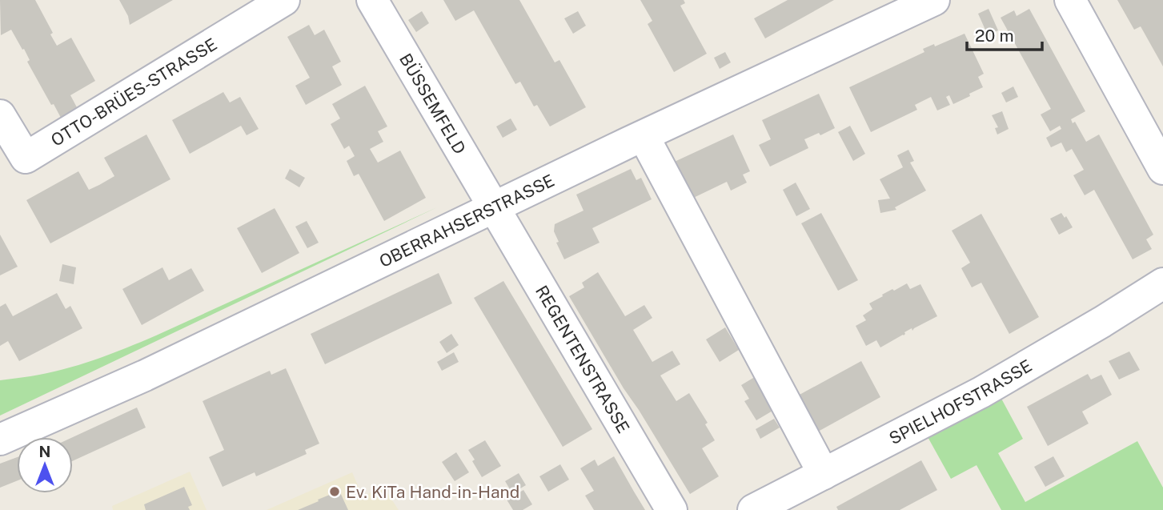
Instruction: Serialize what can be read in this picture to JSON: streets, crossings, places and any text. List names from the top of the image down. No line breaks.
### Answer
{"streets":{"street":["OTTO-BRÜES-STRASSE","BÜSSEMFELD","OBERRAHSERSTRASSE","REGENTENSTRASSE","SPIELHOFSTRASSE"]},"crossings":[["BÜSSEMFELD","OBERRAHSERSTRASSE"],["BÜSSEMFELD","REGENTENSTRASSE"],["OBERRAHSERSTRASSE","REGENTENSTRASSE"]],"places":["Ev. KiTa Hand-in-Hand"],"scale_bar":"20 m","north":"top"}
